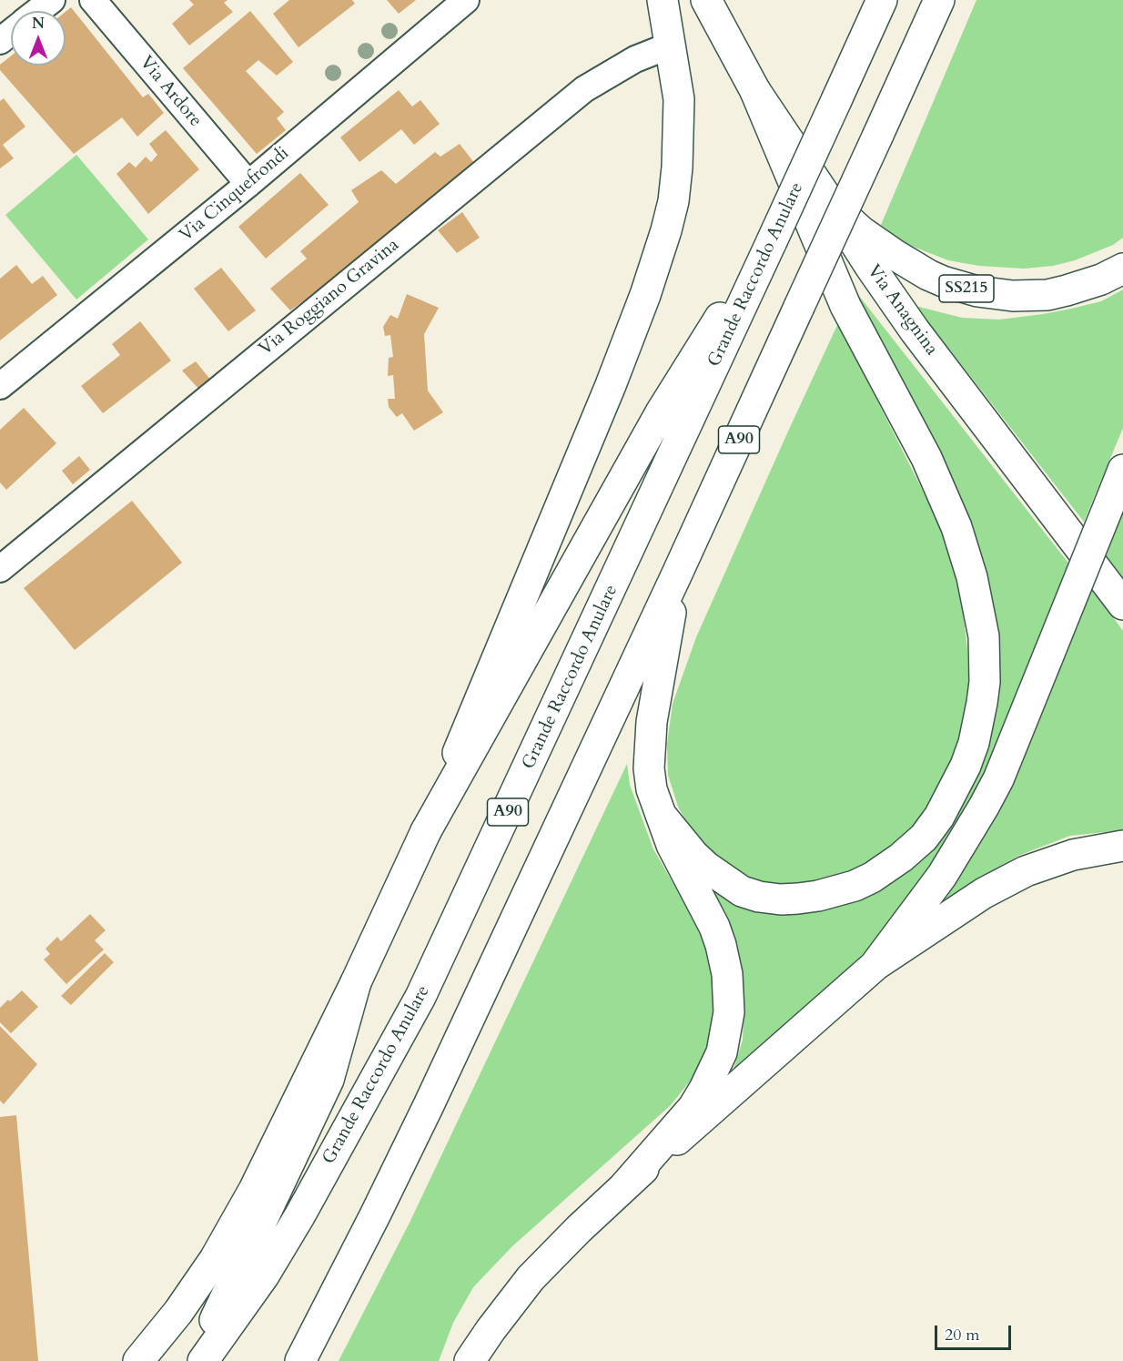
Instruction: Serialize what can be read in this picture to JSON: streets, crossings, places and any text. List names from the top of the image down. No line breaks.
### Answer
{"streets":{"main road":["Grande Raccordo Anulare","SS215","Via Anagnina","A90"],"street":["Via Ardore","Via Cinquefrondi","Via Roggiano Gravina"]},"crossings":[["Via Ardore","Via Cinquefrondi"],["SS215","Via Anagnina"]],"scale_bar":"20 m","north":"top"}
